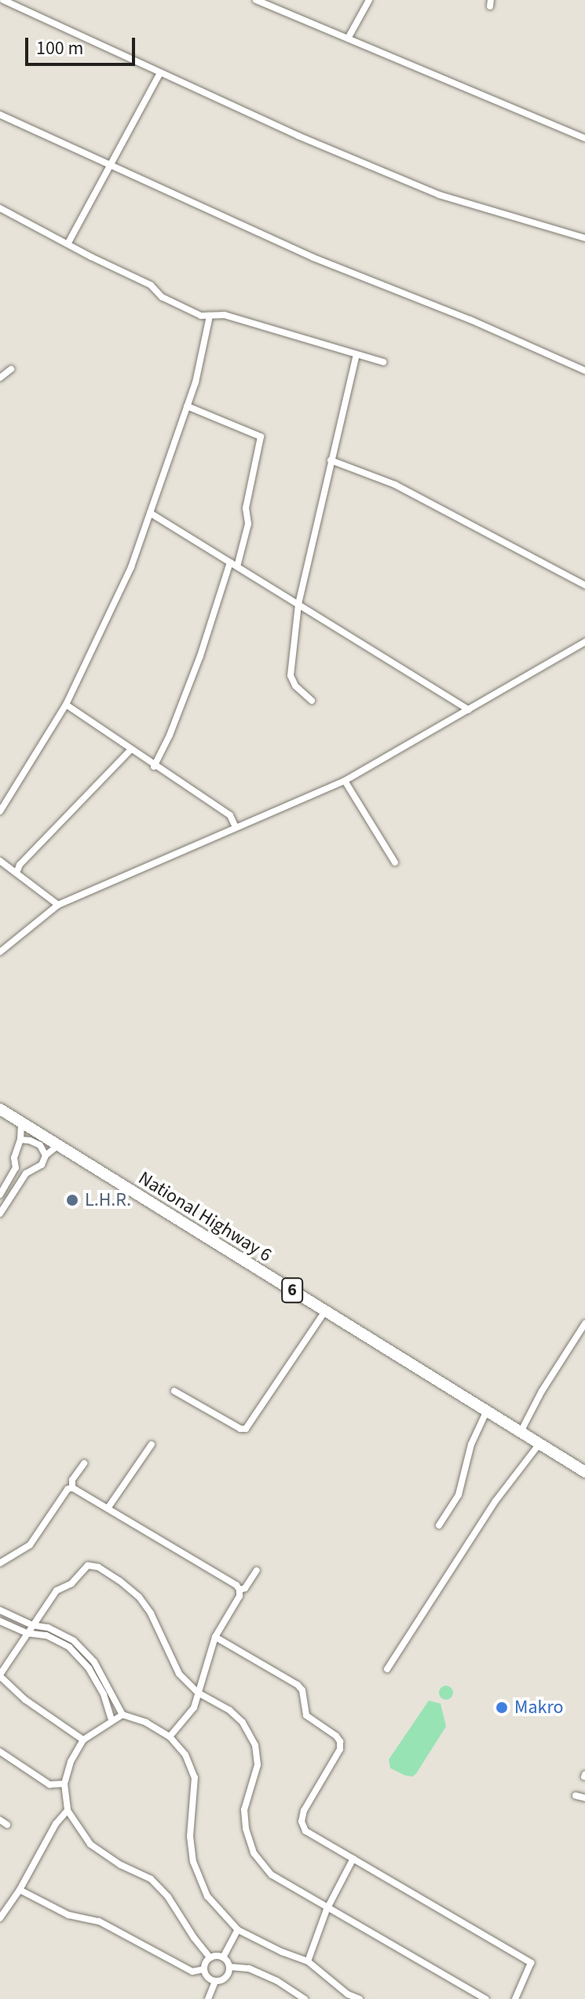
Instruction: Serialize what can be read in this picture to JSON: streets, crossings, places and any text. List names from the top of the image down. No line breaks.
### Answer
{"streets":{"highway":["National Highway 6","6"]},"places":["L.H.R.","Makro"],"scale_bar":"100 m"}
